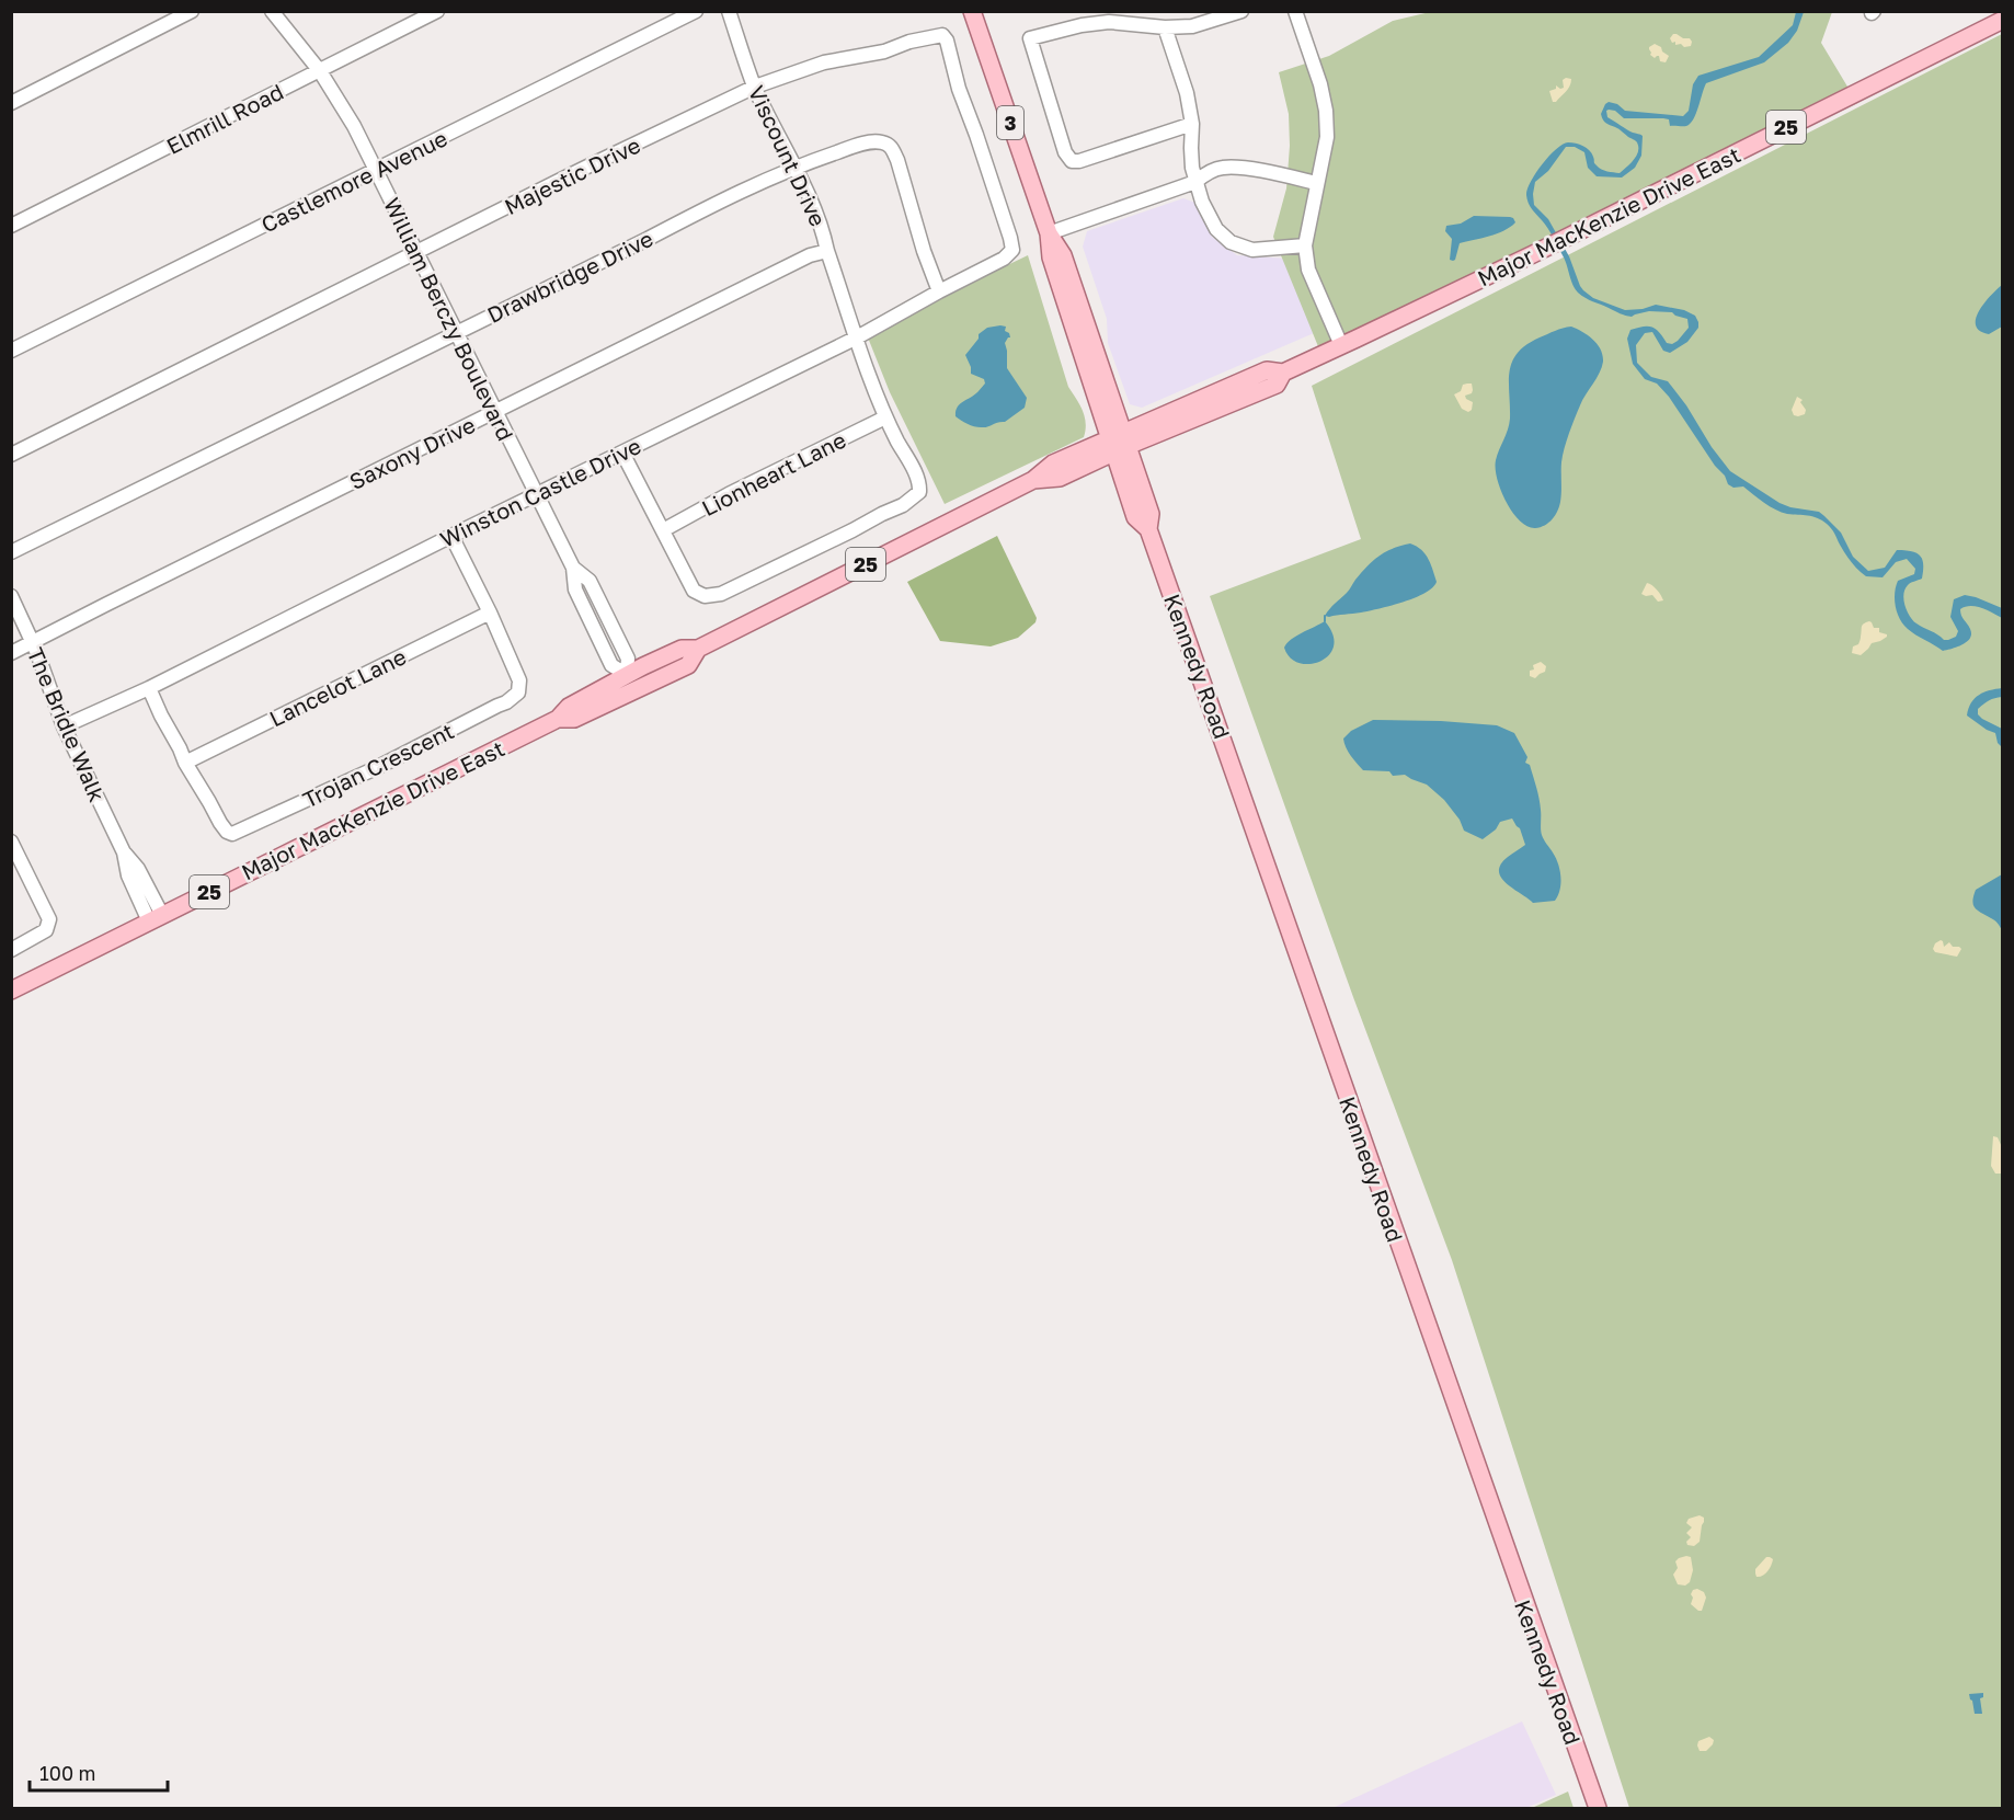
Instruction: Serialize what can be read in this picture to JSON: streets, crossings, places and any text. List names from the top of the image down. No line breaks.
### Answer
{"streets":{"main road":["3","25","Major MacKenzie Drive East","Kennedy Road"],"street":["Elmrill Road","Viscount Drive","Majestic Drive","Castlemore Avenue","Drawbridge Drive","William Berczy Boulevard","Saxony Drive","Lionheart Lane","Winston Castle Drive","Lancelot Lane","The Bridle Walk","Trojan Crescent"]},"crossings":[["Elmrill Road","William Berczy Boulevard"],["Viscount Drive","Majestic Drive"],["Viscount Drive","Drawbridge Drive"],["Viscount Drive","Saxony Drive"],["Viscount Drive","Lionheart Lane"],["Viscount Drive","Winston Castle Drive"],["Majestic Drive","William Berczy Boulevard"],["Majestic Drive","Winston Castle Drive"],["Castlemore Avenue","William Berczy Boulevard"],["Major MacKenzie Drive East","William Berczy Boulevard"],["Major MacKenzie Drive East","Kennedy Road"],["Major MacKenzie Drive East","The Bridle Walk"],["Drawbridge Drive","William Berczy Boulevard"],["Drawbridge Drive","Winston Castle Drive"],["William Berczy Boulevard","Saxony Drive"],["William Berczy Boulevard","Winston Castle Drive"],["Saxony Drive","The Bridle Walk"],["Winston Castle Drive","The Bridle Walk"],["Winston Castle Drive","Trojan Crescent"],["Lancelot Lane","Trojan Crescent"]],"scale_bar":"100 m"}
